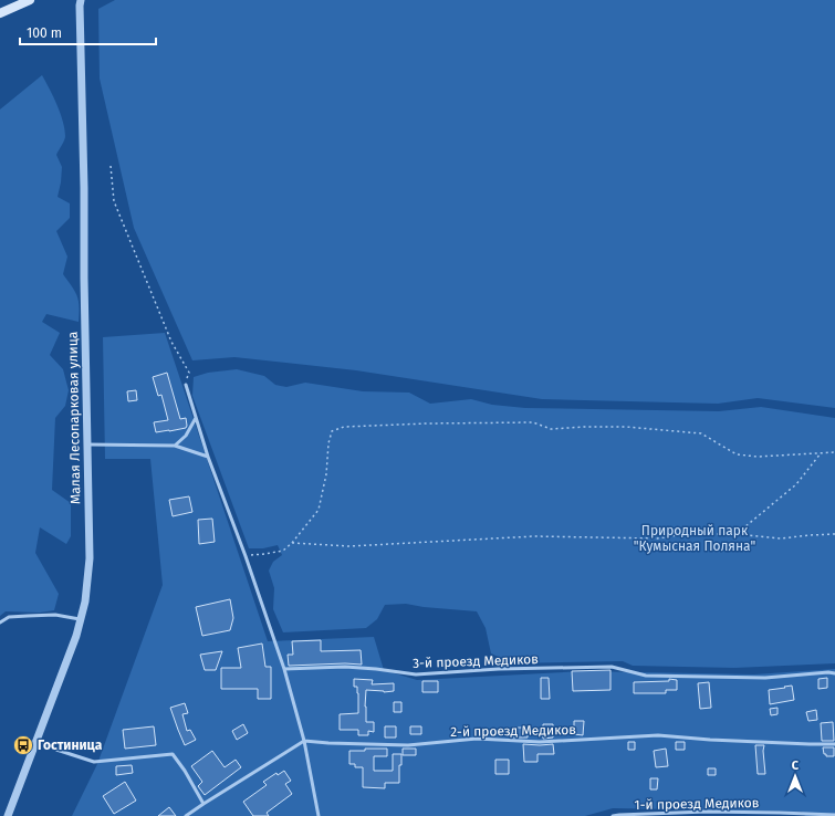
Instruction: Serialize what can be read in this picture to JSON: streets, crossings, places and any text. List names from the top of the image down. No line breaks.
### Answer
{"streets":{"street":["Малая Лесопарковая улица"],"lane":["3-й проезд Медиков","2-й проезд Медиков","1-й проезд Медиков"]},"parks":["Природный парк \"Кумысная Поляна\""],"places":{"bus stop":["Гостиница"]},"scale_bar":"100 m","north":"top"}
